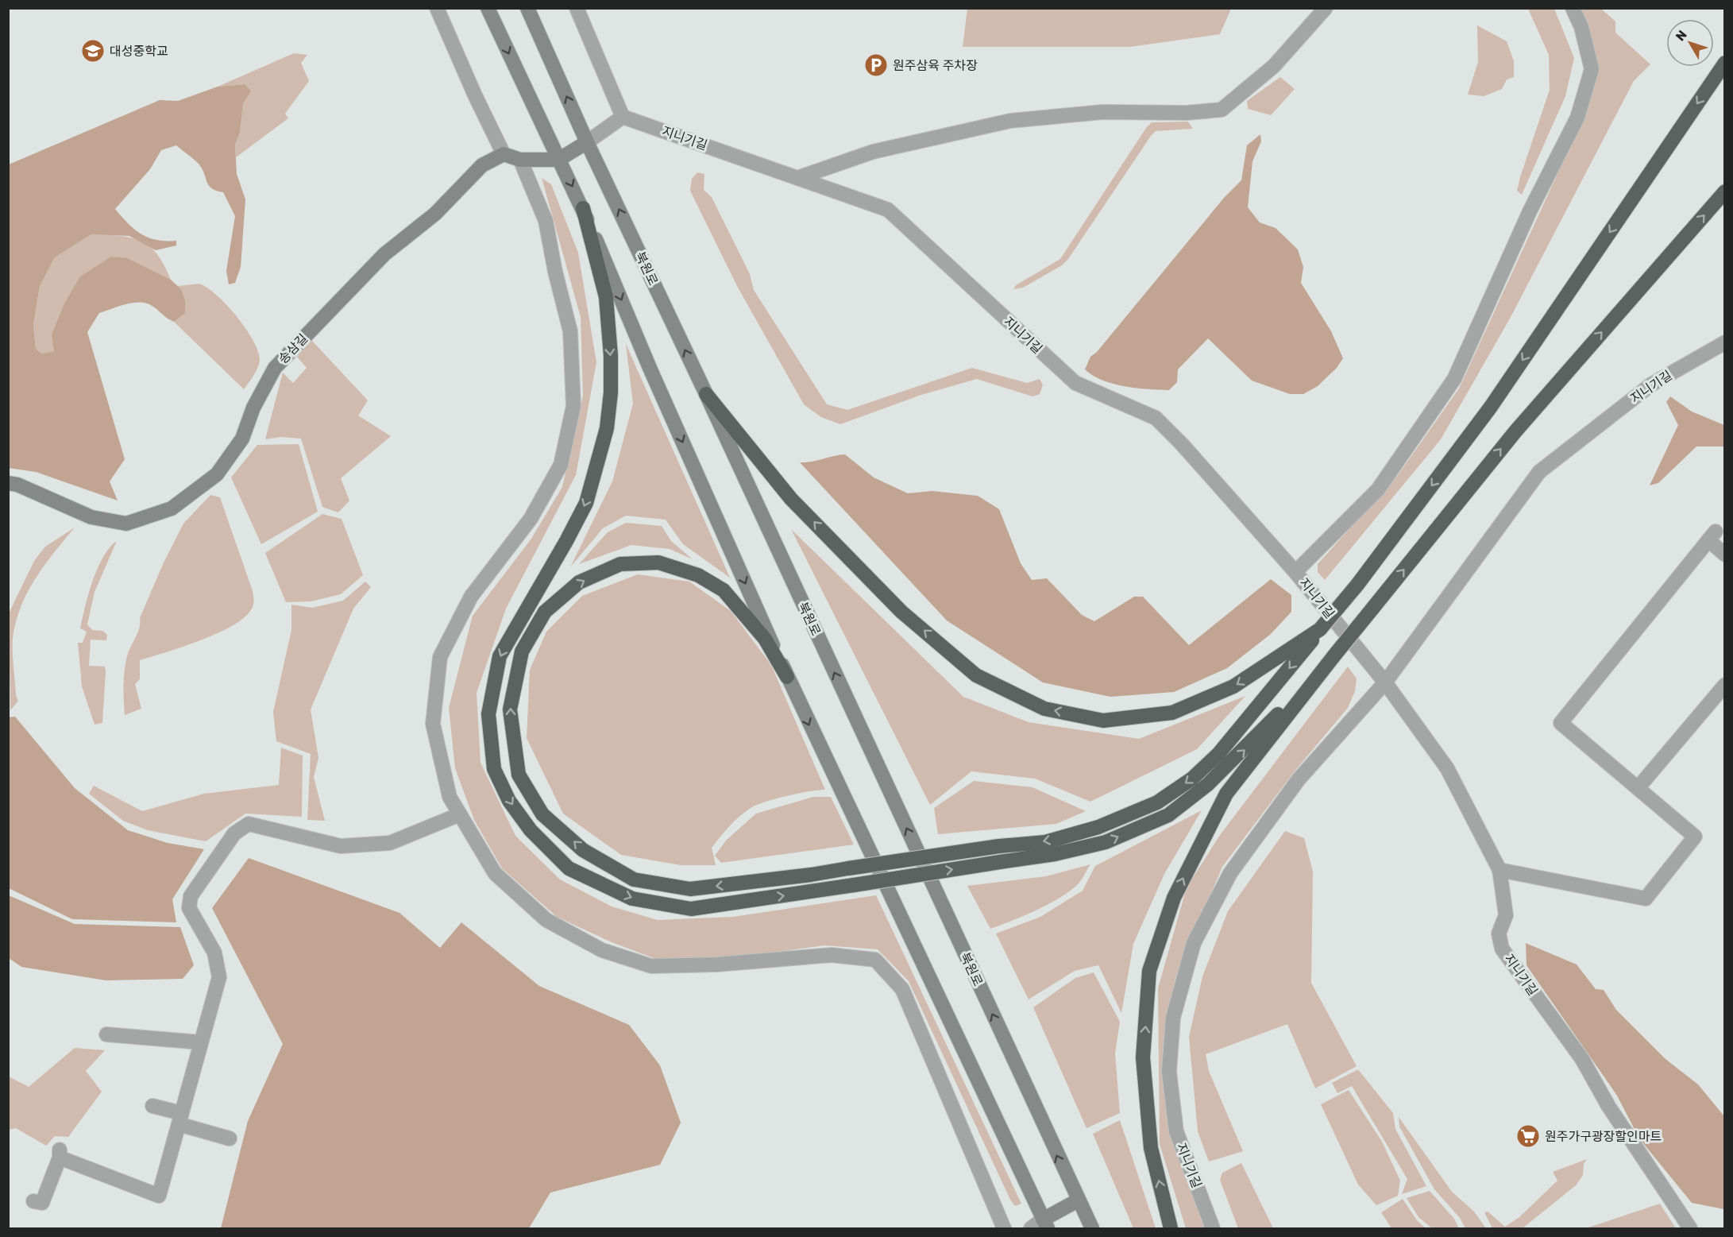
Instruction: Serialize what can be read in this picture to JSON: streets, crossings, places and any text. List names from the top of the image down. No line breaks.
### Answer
{"streets":{"street":["지니기길","북원로","송삼길"]},"places":{"school or university":["대성중학교"],"parking":["원주삼육 주차장"],"supermarket":["원주가구광장할인마트"]},"north":"top left"}
